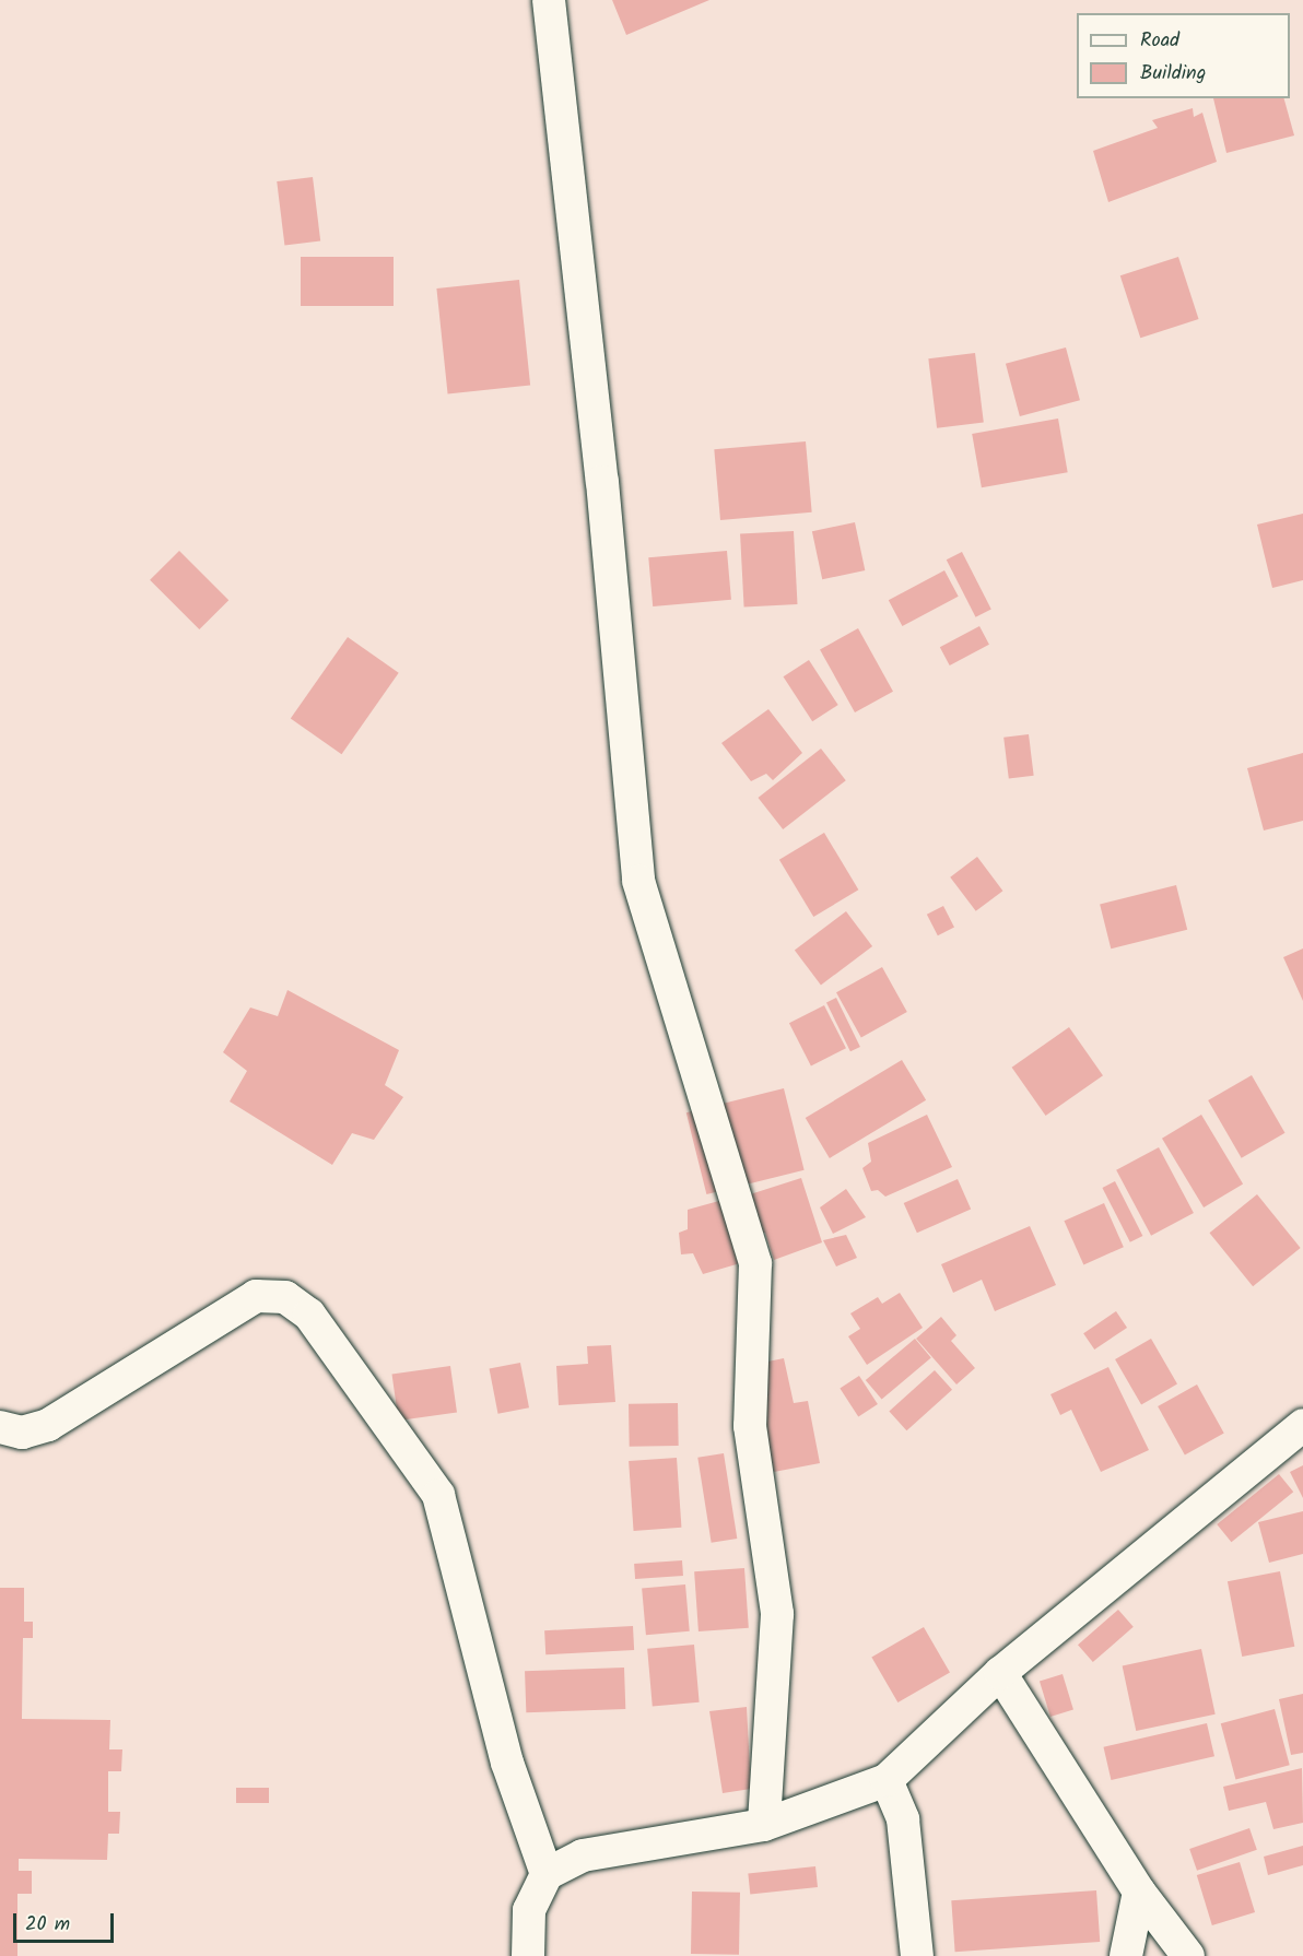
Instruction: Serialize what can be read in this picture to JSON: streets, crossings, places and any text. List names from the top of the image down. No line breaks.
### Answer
{"legend":["Road","Building"],"scale_bar":"20 m"}
